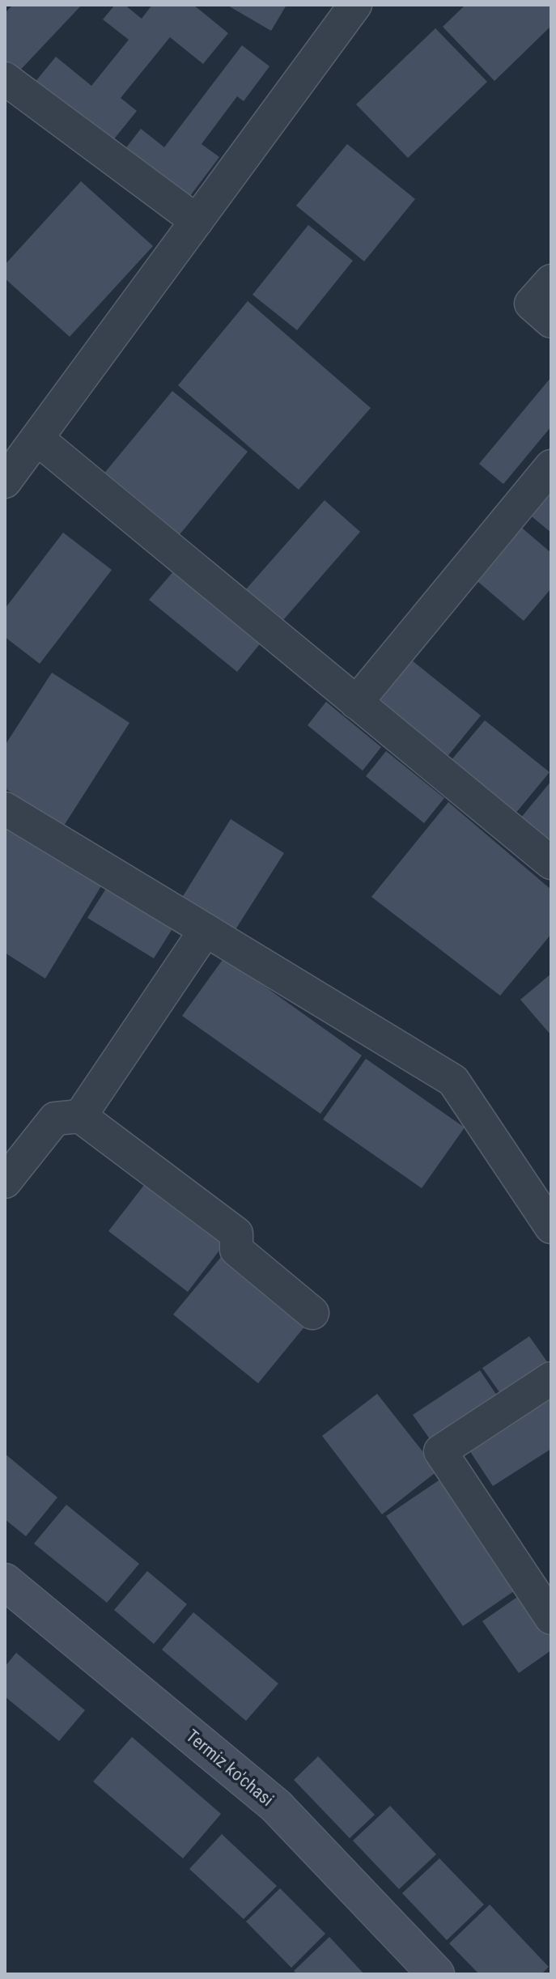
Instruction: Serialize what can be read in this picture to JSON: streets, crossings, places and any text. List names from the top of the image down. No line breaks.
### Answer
{"streets":{"main road":["Termiz ko'chasi"]}}
